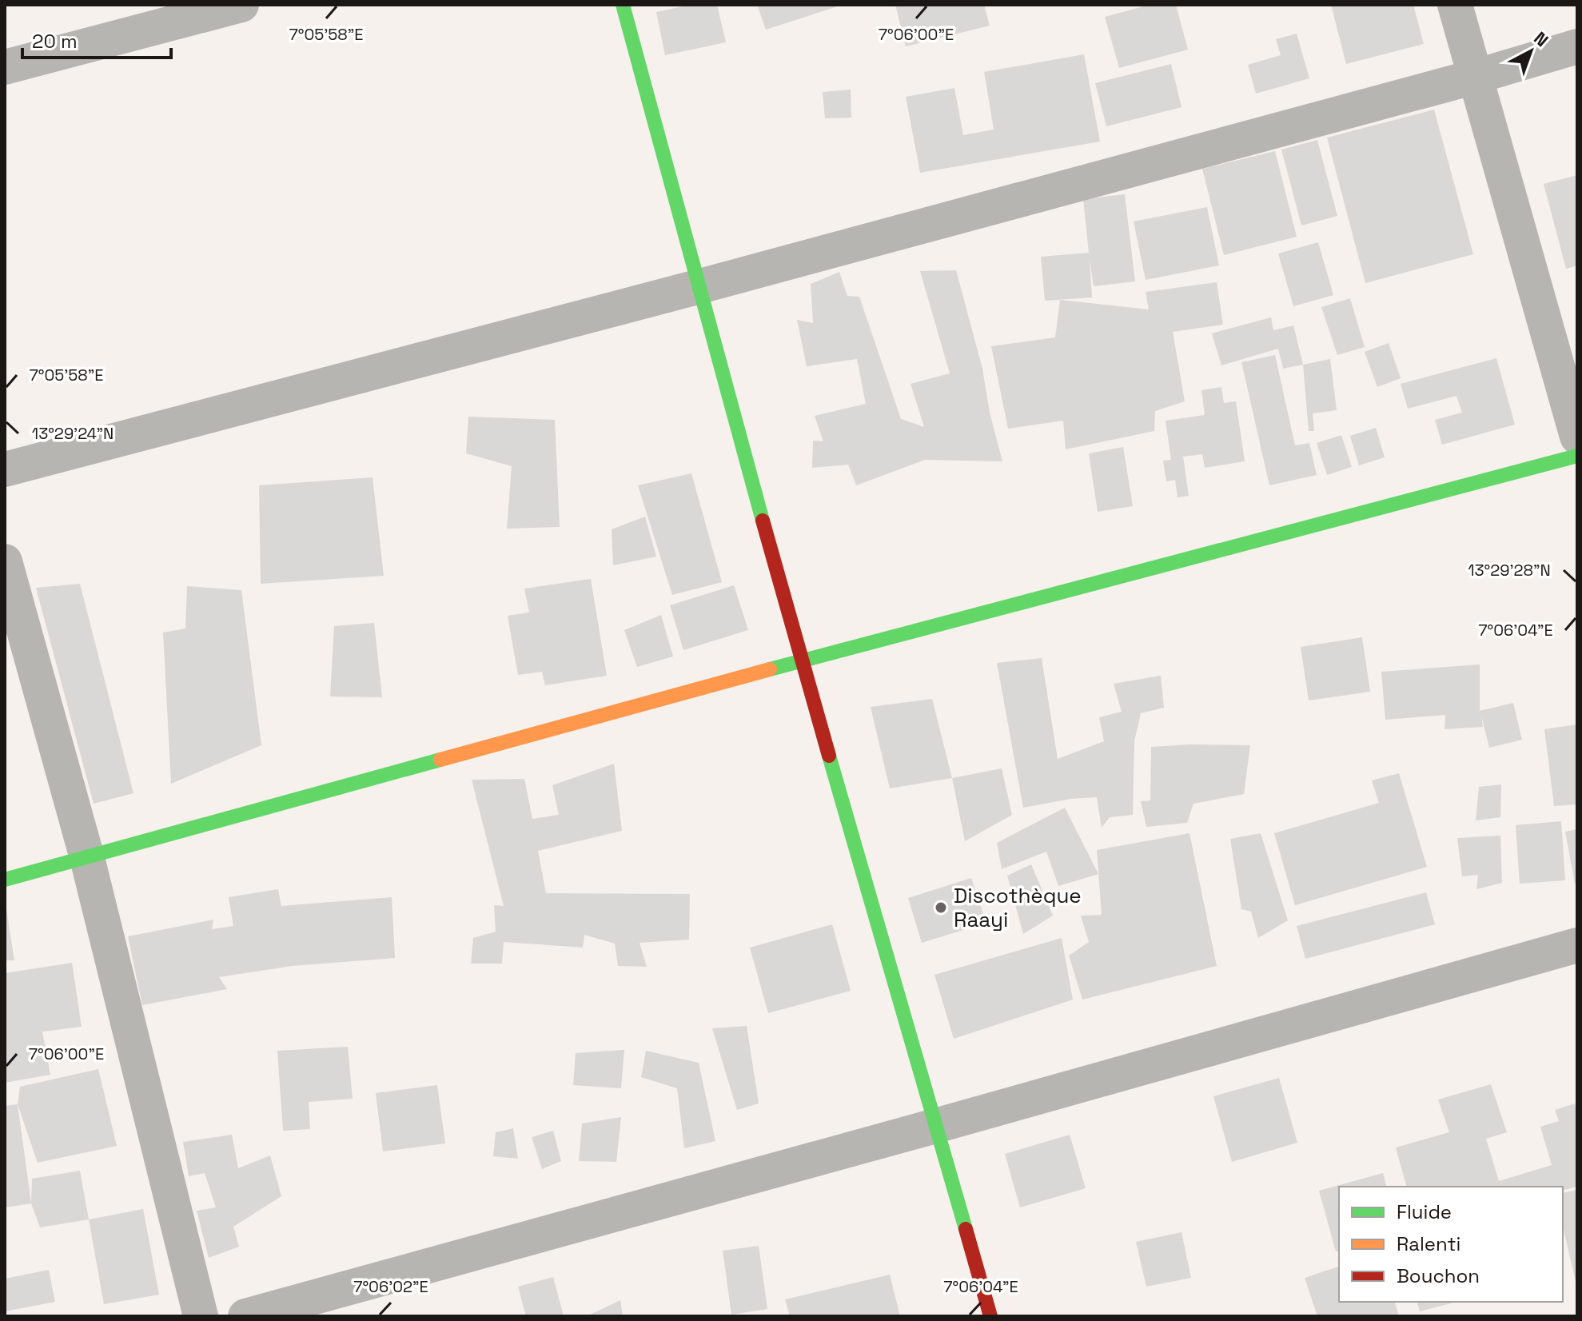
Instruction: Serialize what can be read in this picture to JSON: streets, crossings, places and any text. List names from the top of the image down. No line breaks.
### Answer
{"places":["Discothèque Raayi"],"legend":["Fluide","Ralenti","Bouchon"],"scale_bar":"20 m","north":"top right","coordinates":["7°05'58\"E","7°06'00\"E","13°29'24\"N","13°29'28\"N","7°06'04\"E","7°06'02\"E"]}
